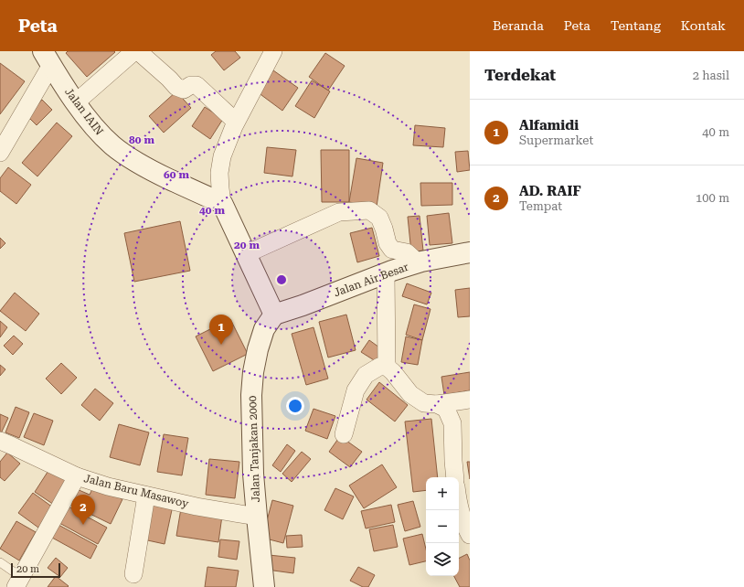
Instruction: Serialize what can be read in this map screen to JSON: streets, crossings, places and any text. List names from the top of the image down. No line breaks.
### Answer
{"streets":{"street":["Jalan IAIN","Jalan Air Besar","Jalan Tanjakan 2000","Jalan Baru Masawoy"]},"crossings":[["Jalan Air Besar","Jalan Tanjakan 2000"],["Jalan Tanjakan 2000","Jalan Baru Masawoy"]],"scale_bar":"20 m","page":{"header":"Peta","nav":["Beranda","Peta","Tentang","Kontak"],"heading":["Terdekat","2 hasil"],"list":[{"mark":"1","name":"Alfamidi","note":"Supermarket","value":"40 m"},{"mark":"2","name":"AD. RAIF","note":"Tempat","value":"100 m"}],"pins":["1","2"],"map_buttons":["+","−"],"scale":"20 m"},"rings":["80 m","60 m","40 m","20 m"]}
